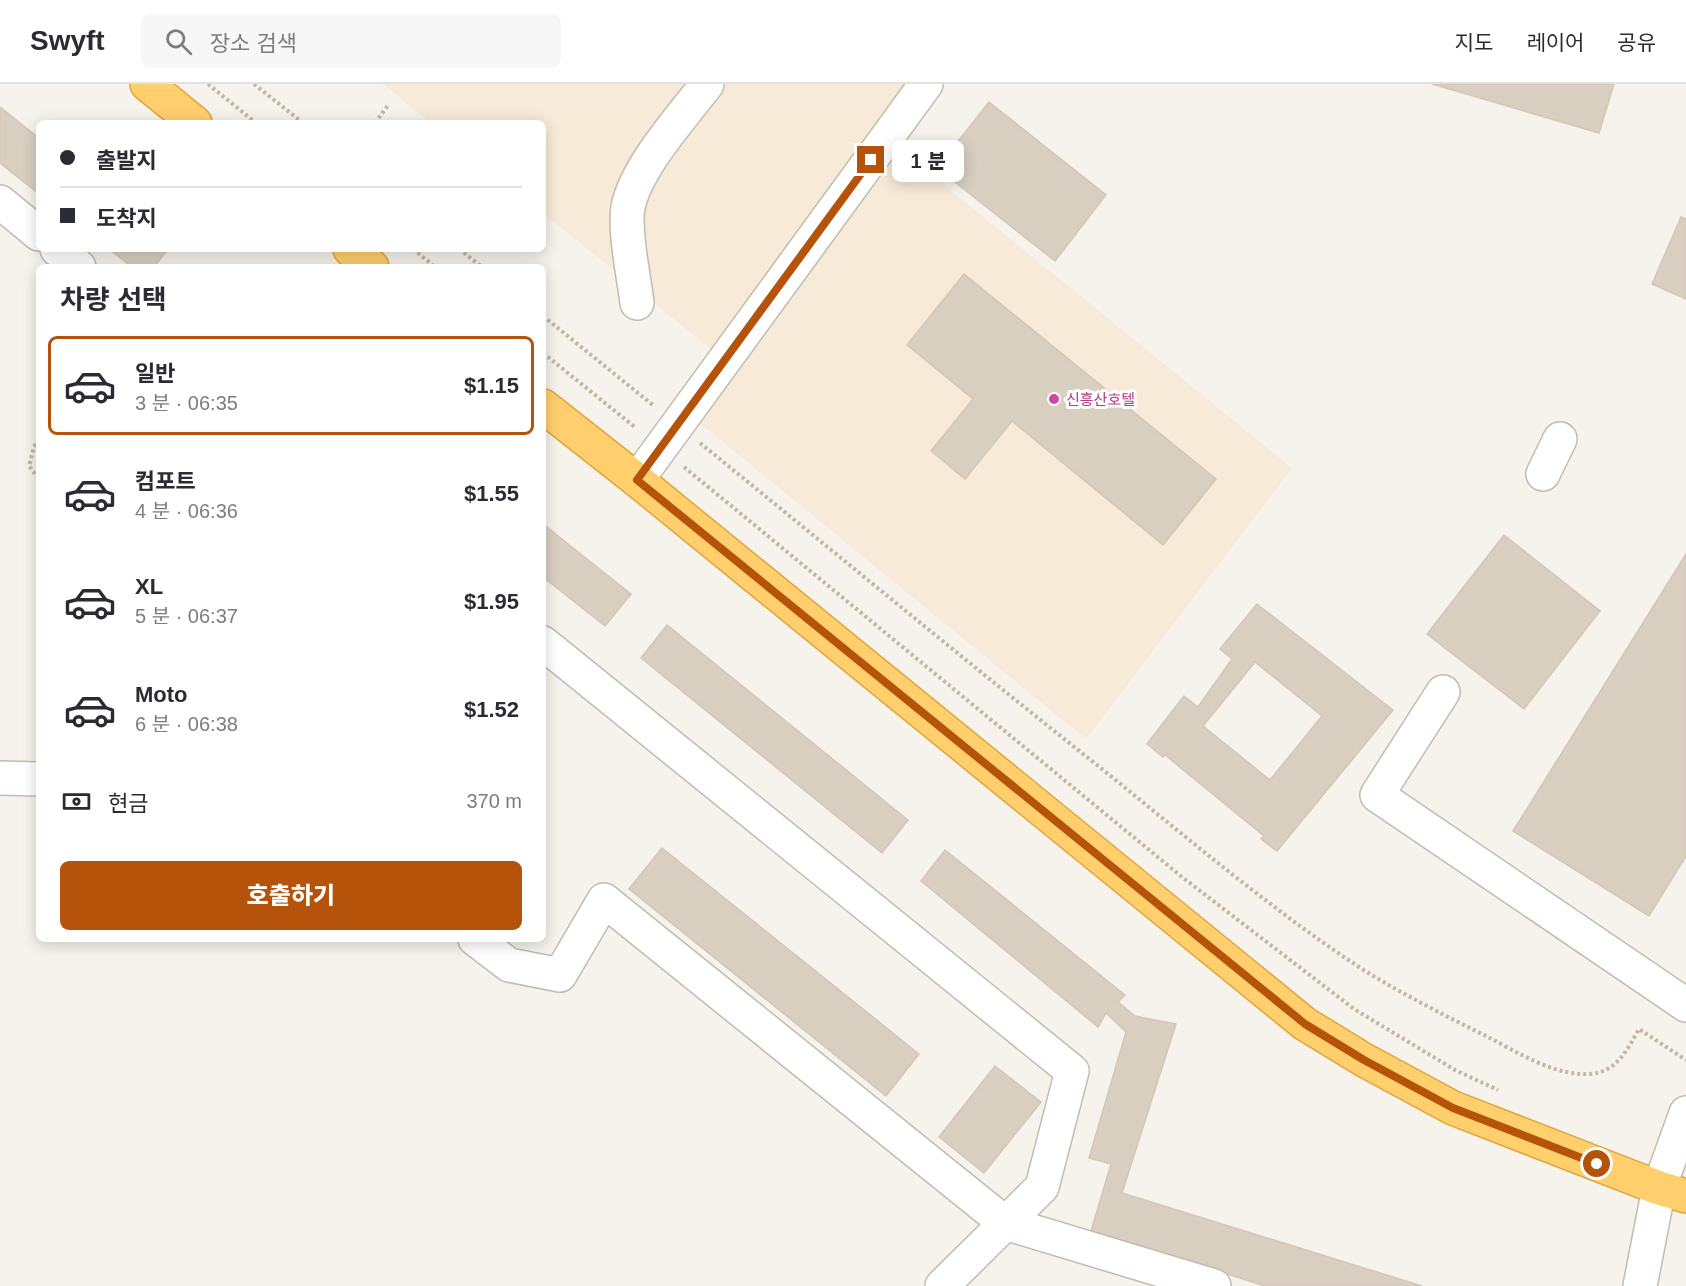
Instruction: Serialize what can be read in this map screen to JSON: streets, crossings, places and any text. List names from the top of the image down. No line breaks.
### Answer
{"places":["신흥산호텔"],"page":{"header":"Swyft","search":"장소 검색","nav":["지도","레이어","공유"],"banner":["출발지","도착지"],"bubble":"1 분","heading":"차량 선택","list":[{"name":"일반","note":"3 분 · 06:35","value":"$1.15"},{"name":"컴포트","note":"4 분 · 06:36","value":"$1.55"},{"name":"XL","note":"5 분 · 06:37","value":"$1.95"},{"name":"Moto","note":"6 분 · 06:38","value":"$1.52"}],"pay":["현금","370 m"],"buttons":"호출하기"}}
